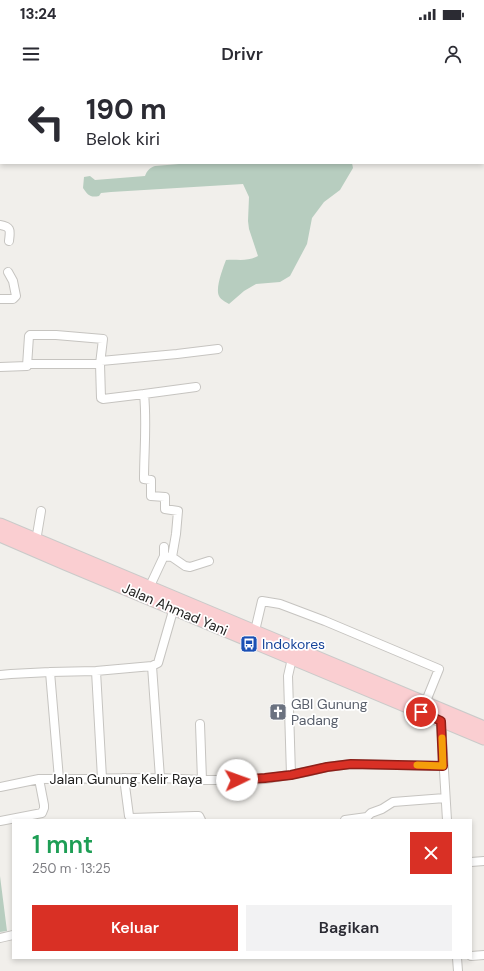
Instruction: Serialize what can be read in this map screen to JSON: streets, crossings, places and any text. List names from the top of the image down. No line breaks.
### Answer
{"streets":{"main road":["Jalan Ahmad Yani"],"street":["Jalan Gunung Kelir Raya"]},"places":{"bus stop":["Indokores"],"church":["GBI Gunung Padang"]},"page":{"status":"13:24","header":"Drivr","turn":["190 m","Belok kiri"],"heading":["1 mnt","250 m · 13:25"],"buttons":["Keluar","Bagikan"]}}
